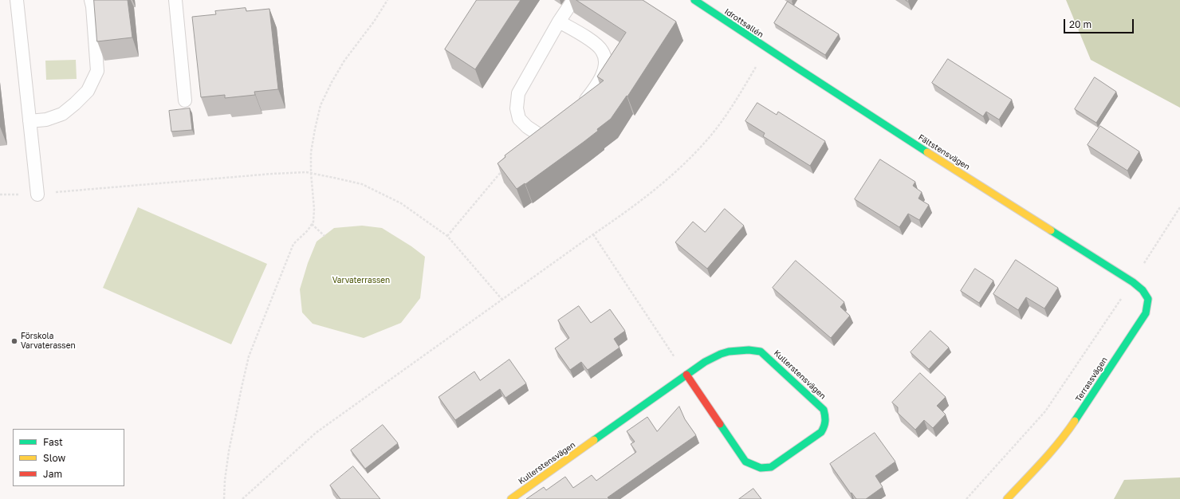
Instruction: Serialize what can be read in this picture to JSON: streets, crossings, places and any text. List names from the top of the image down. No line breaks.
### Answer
{"streets":{"street":["Idrottsallén","Fältstensvägen","Kullerstensvägen","Terrassvägen"]},"crossings":[["Idrottsallén","Fältstensvägen"],["Fältstensvägen","Terrassvägen"]],"parks":["Varvaterrassen"],"places":["Förskola Varvaterassen"],"legend":["Fast","Slow","Jam"],"scale_bar":"20 m"}
